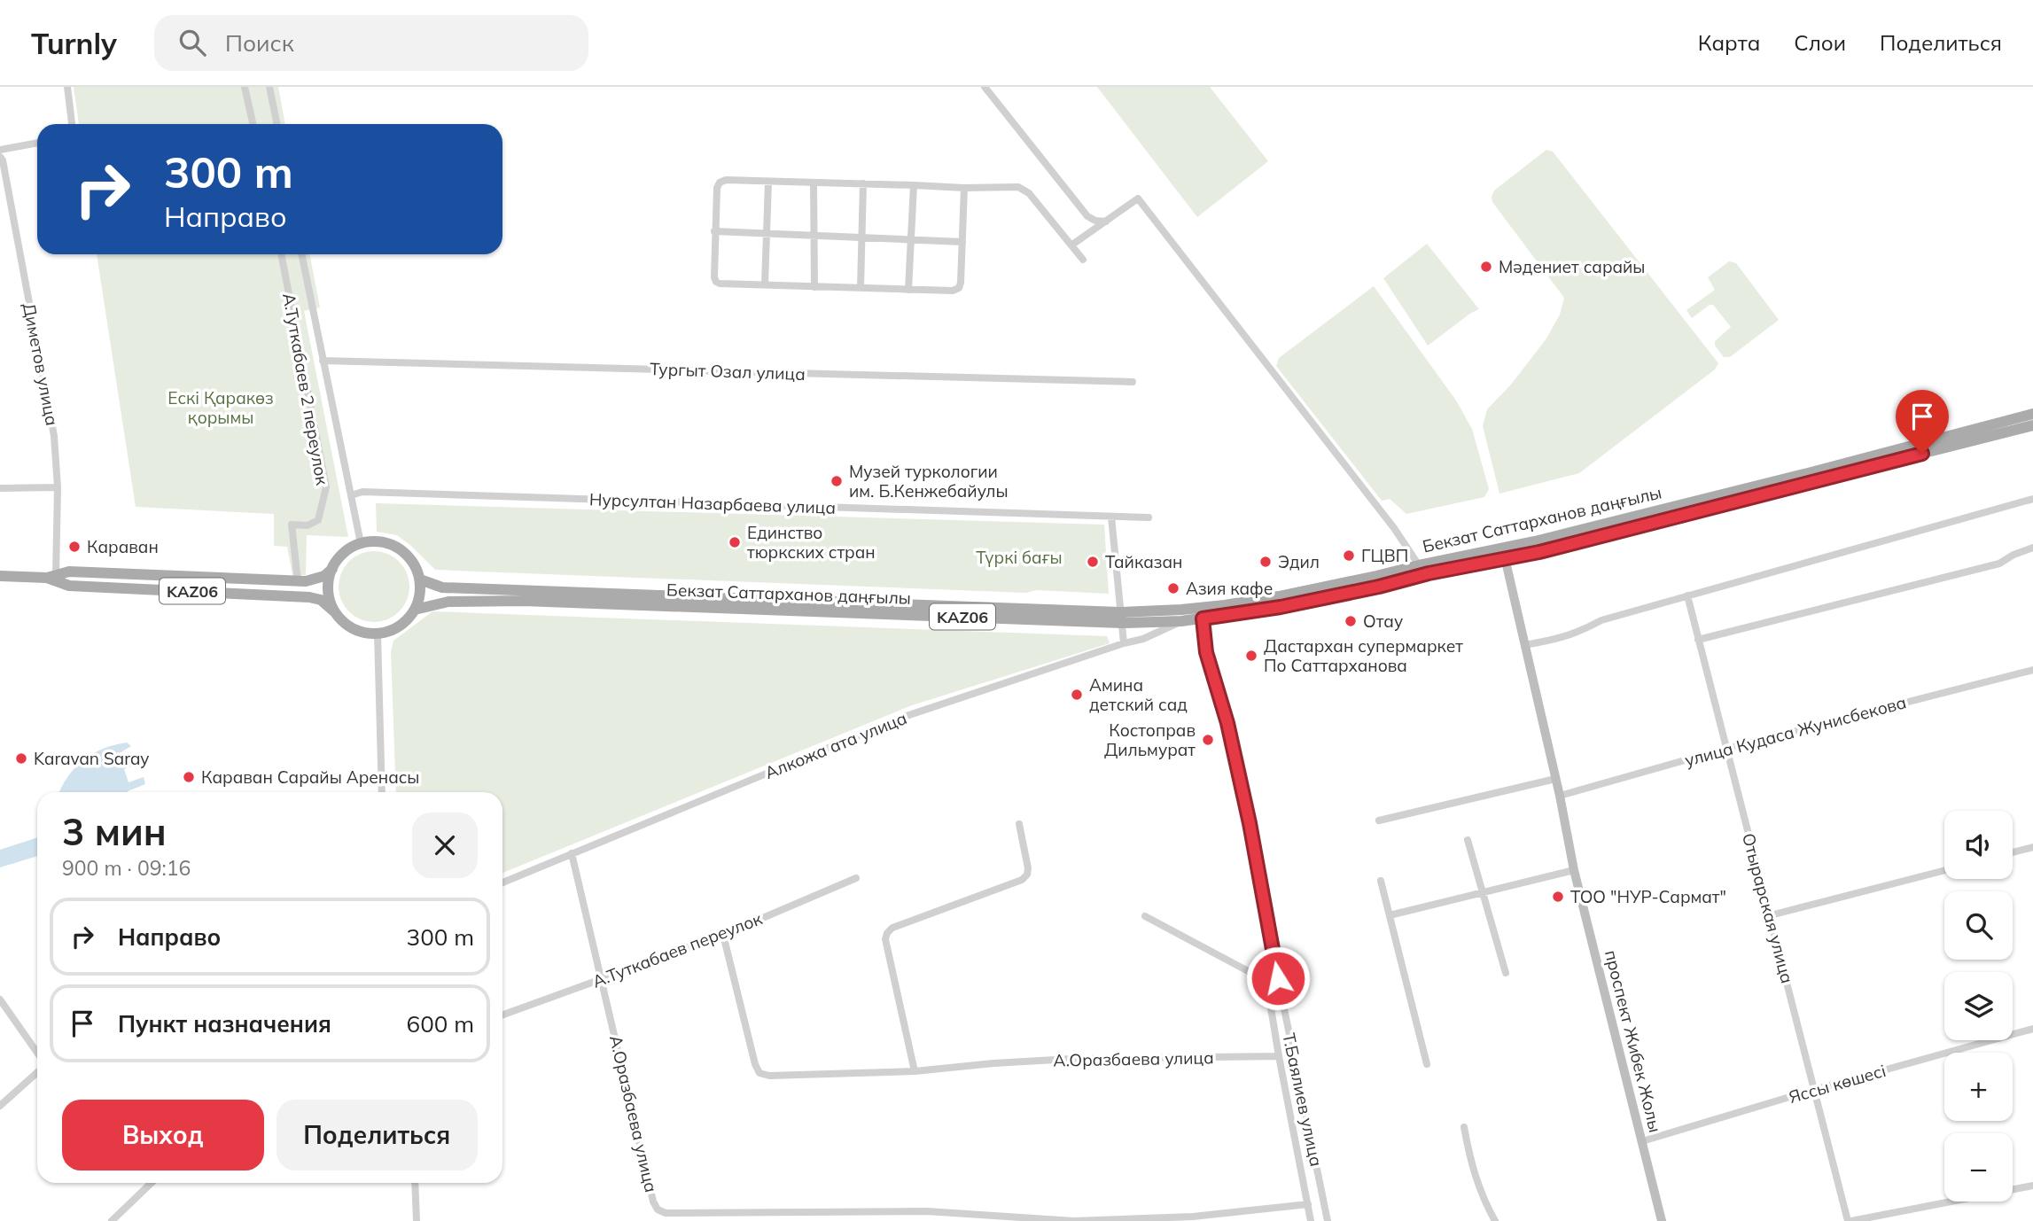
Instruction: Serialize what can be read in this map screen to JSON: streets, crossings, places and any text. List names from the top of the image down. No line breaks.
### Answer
{"streets":{"main road":["Бекзат Саттарханов даңғылы","KАZ06","проспект Жибек Жолы"],"street":["Диметов улица","Тургыт Озал улица","А.Туткабаев 2 переулок","Нурсултан Назарбаева улица","улица Кудаса Жунисбекова","Алкожа ата улица","Отырарская улица","А.Туткабаев переулок","А.Оразбаева улица","Яссы көшесі","Т.Баялиев улица"]},"crossings":[["Диметов улица","KАZ06"],["А.Туткабаев 2 переулок","KАZ06"],["Бекзат Саттарханов даңғылы","KАZ06"],["Бекзат Саттарханов даңғылы","Алкожа ата улица"],["Бекзат Саттарханов даңғылы","проспект Жибек Жолы"],["Бекзат Саттарханов даңғылы","Т.Баялиев улица"],["улица Кудаса Жунисбекова","Отырарская улица"],["улица Кудаса Жунисбекова","проспект Жибек Жолы"],["Алкожа ата улица","А.Оразбаева улица"],["Отырарская улица","Яссы көшесі"],["А.Туткабаев переулок","А.Оразбаева улица"],["проспект Жибек Жолы","Яссы көшесі"],["А.Оразбаева улица","Т.Баялиев улица"]],"parks":["Ескі Қаракөз қорымы","Түркі бағы"],"places":["Мәдениет сарайы","Музей туркологии им. Б.Кенжебайулы","Единство тюркских стран","Караван","ГЦВП","Тайказан","Эдил","Азия кафе","Отау","Дастархан супермаркет По Саттарханова","Амина детский сад","Костоправ Дильмурат","Karavan Saray","Караван Сарайы Аренасы","ТОО \"НУР-Сармат\""],"page":{"header":"Turnly","search":"Поиск","nav":["Карта","Слои","Поделиться"],"turn":["300 m","Направо"],"heading":["3 мин","900 m · 09:16"],"map_buttons":["+","−"],"list":[{"name":"Направо","value":"300 m"},{"name":"Пункт назначения","value":"600 m"}],"buttons":["Выход","Поделиться"]}}
